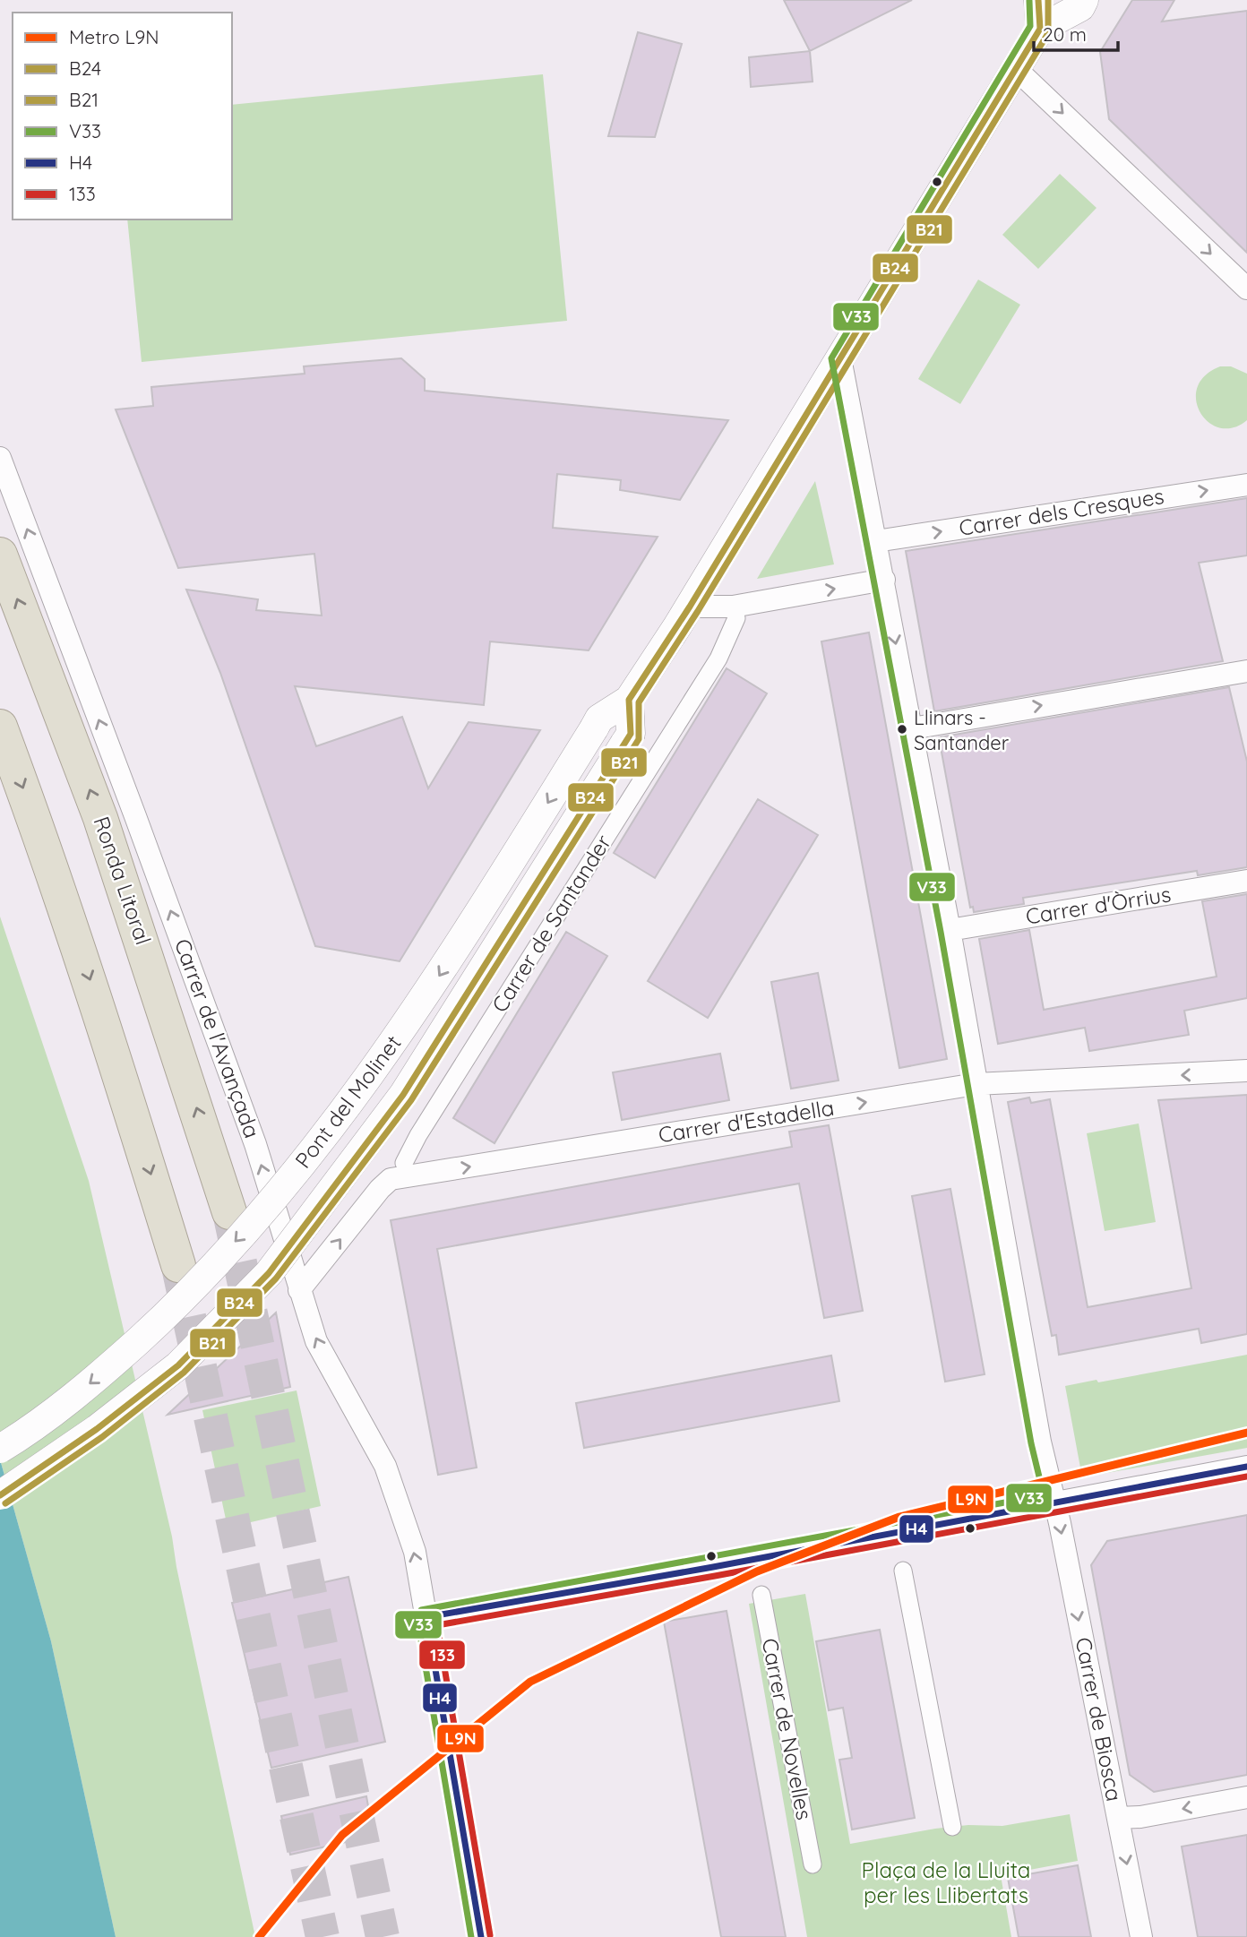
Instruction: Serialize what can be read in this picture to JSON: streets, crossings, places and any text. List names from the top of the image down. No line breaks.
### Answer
{"streets":{"highway":["Ronda Litoral"],"street":["Carrer dels Cresques","Carrer d'Òrrius","Carrer de Santander","Carrer de l'Avançada","Pont del Molinet","Carrer d'Estadella","Carrer de Biosca","Carrer de Novelles"]},"crossings":[["Carrer dels Cresques","Carrer de Biosca"],["Carrer d'Òrrius","Carrer de Biosca"],["Carrer de l'Avançada","Carrer d'Estadella"],["Carrer d'Estadella","Carrer de Biosca"]],"one_way":["Carrer de l'Avançada"],"parks":["Plaça de la Lluita per les Llibertats"],"places":["Llinars - Santander"],"lines":["transit line B24","transit line B21","transit line V33","metro line L9N","transit line H4","transit line 133"],"legend":["Metro L9N","B24","B21","V33","H4","133"],"scale_bar":"20 m"}
